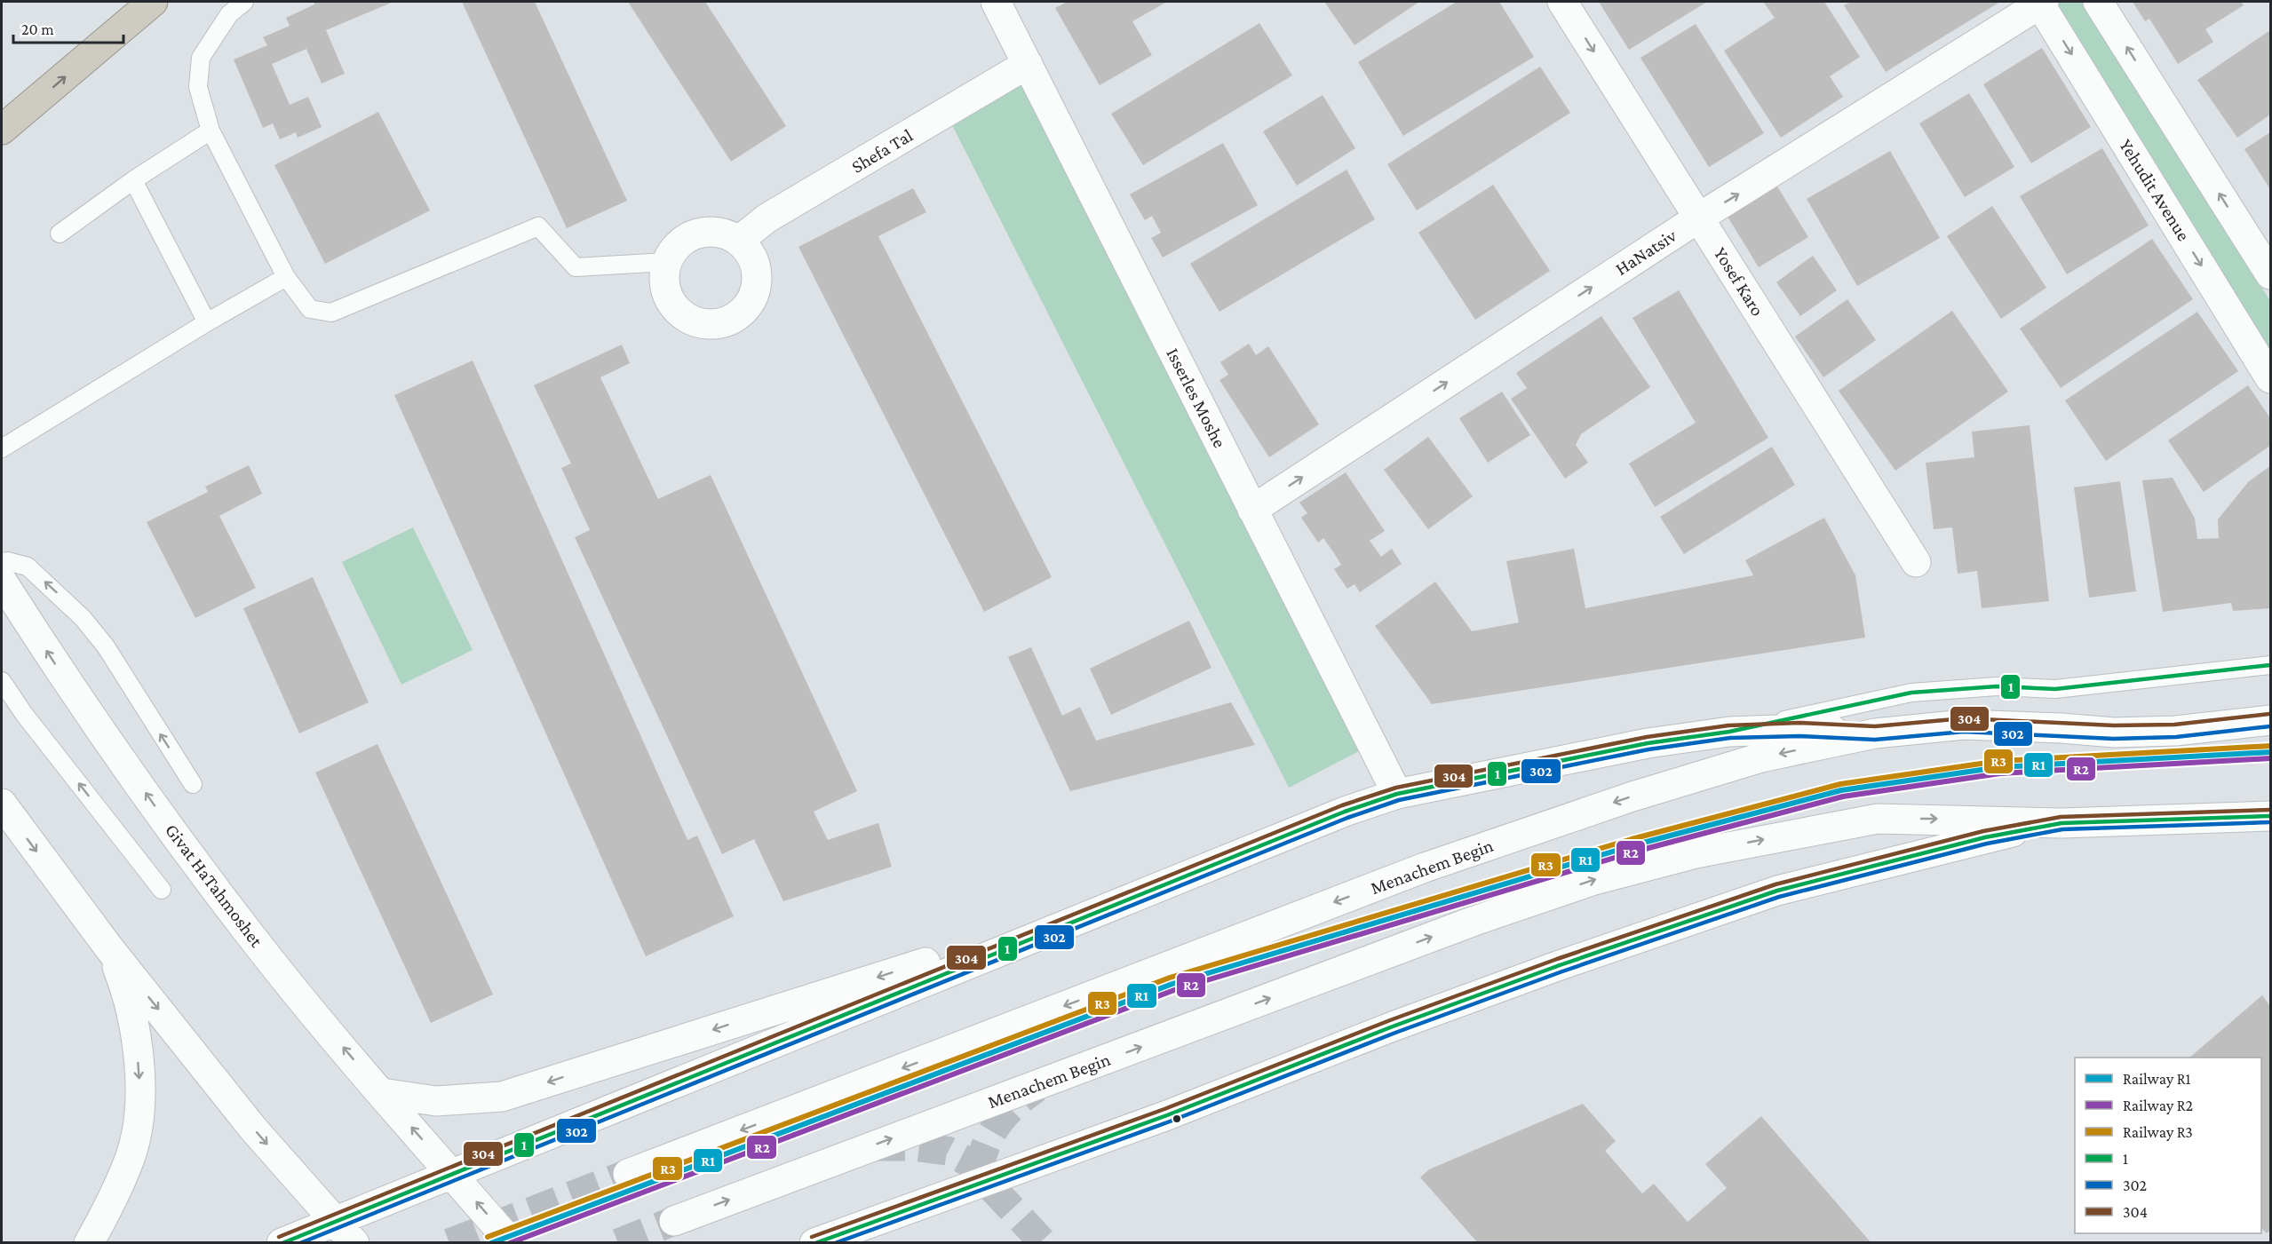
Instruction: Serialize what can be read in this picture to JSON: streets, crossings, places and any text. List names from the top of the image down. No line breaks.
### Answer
{"streets":{"main road":["Shefa Tal","Yehudit Avenue","HaNatsiv","Yosef Karo","Isserles Moshe","Menachem Begin","Givat HaTahmoshet"]},"crossings":[["Shefa Tal","Isserles Moshe"],["Yehudit Avenue","HaNatsiv"],["HaNatsiv","Yosef Karo"],["HaNatsiv","Isserles Moshe"]],"one_way":["HaNatsiv","Yosef Karo"],"lines":["transit line 1","transit line 304","transit line 302","rail line R3","rail line R1","rail line R2"],"legend":["Railway R1","Railway R2","Railway R3","1","302","304"],"scale_bar":"20 m"}
